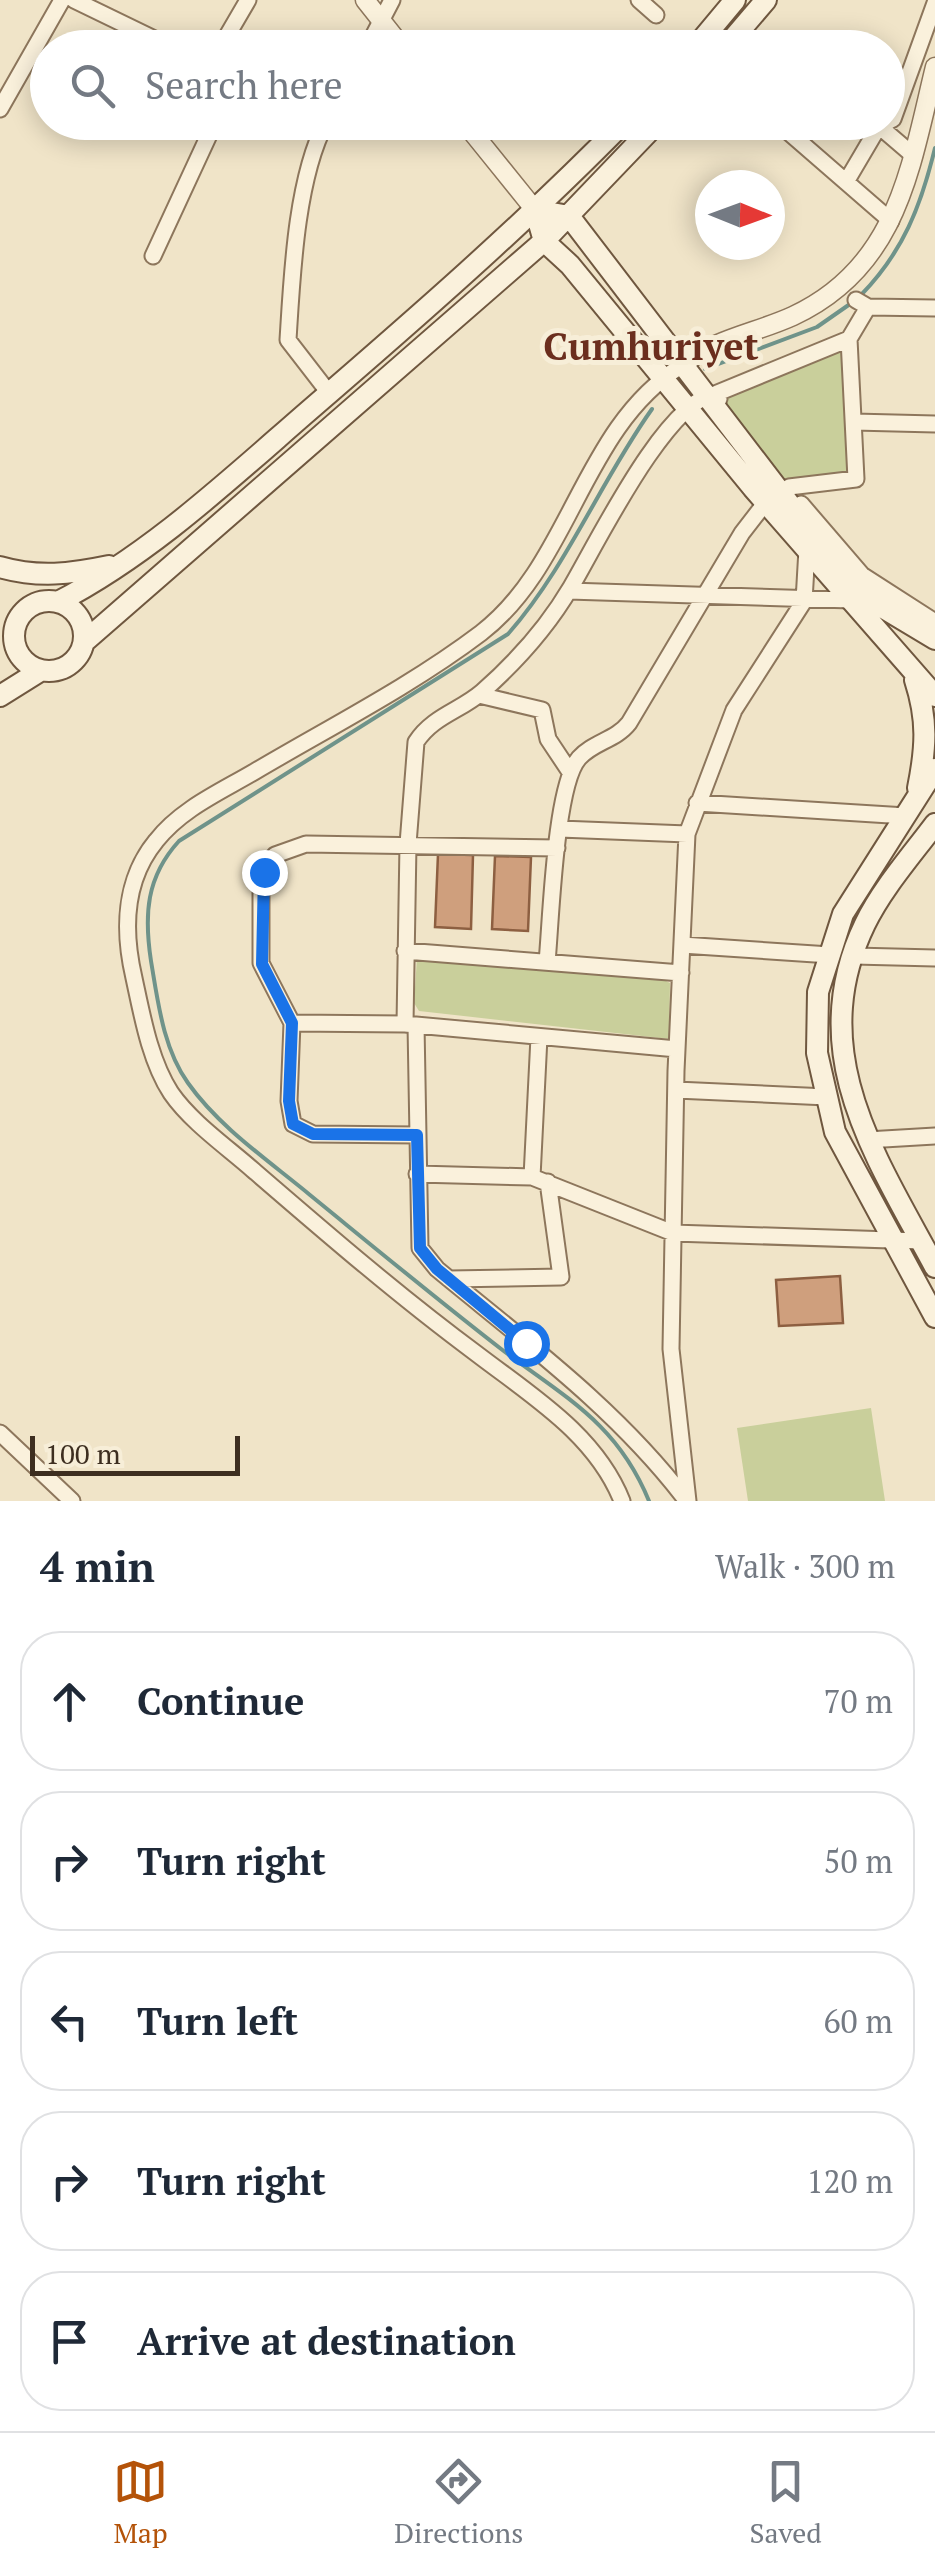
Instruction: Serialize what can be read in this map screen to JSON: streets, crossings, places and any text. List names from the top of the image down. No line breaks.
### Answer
{"districts":["Cumhuriyet"],"scale_bar":"100 m","north":"right","page":{"search":"Search here","scale":"100 m","heading":["4 min","Walk · 300 m"],"list":[["Continue","70 m"],["Turn right","50 m"],["Turn left","60 m"],["Turn right","120 m"],"Arrive at destination"],"nav":["Map","Directions","Saved"]}}
